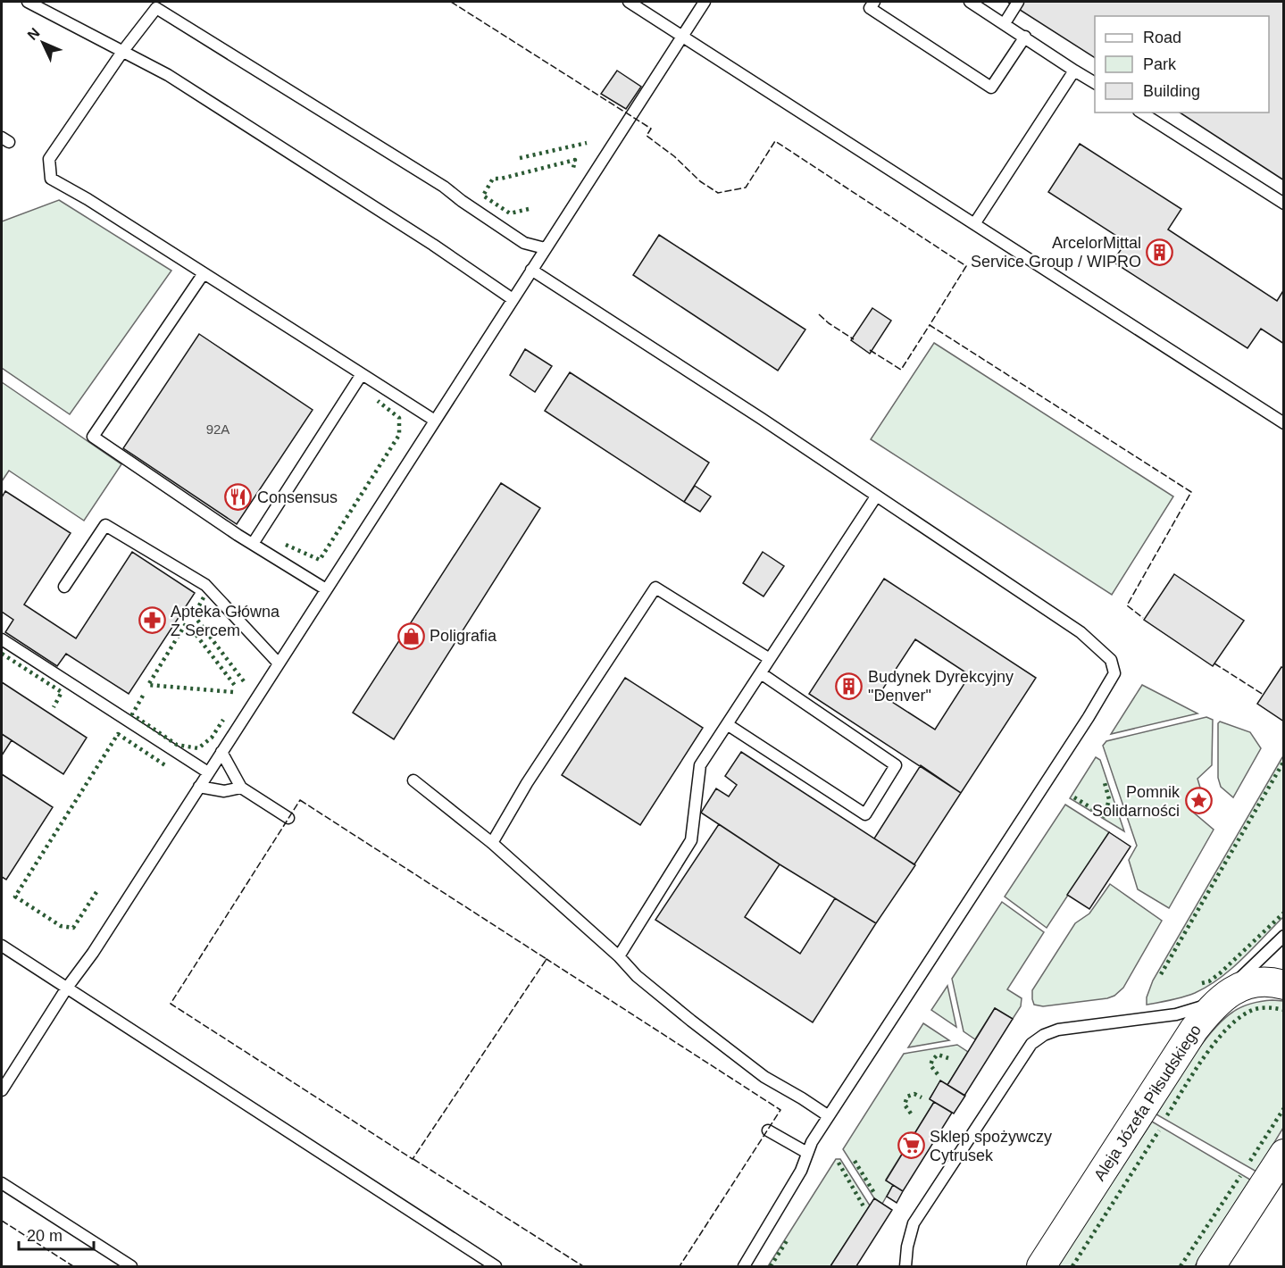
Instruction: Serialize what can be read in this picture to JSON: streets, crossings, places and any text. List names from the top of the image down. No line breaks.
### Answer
{"streets":{"street":["Aleja Józefa Piłsudskiego"]},"places":{"building":["ArcelorMittal Service Group / WIPRO","Budynek Dyrekcyjny \"Denver\""],"restaurant":["Consensus"],"pharmacy":["Apteka Główna Z Sercem"],"shop":["Poligrafia"],"place":["Pomnik Solidarności"],"supermarket":["Sklep spożywczy Cytrusek"]},"house_numbers":["92A"],"legend":["Road","Park","Building"],"scale_bar":"20 m","north":"top left"}
